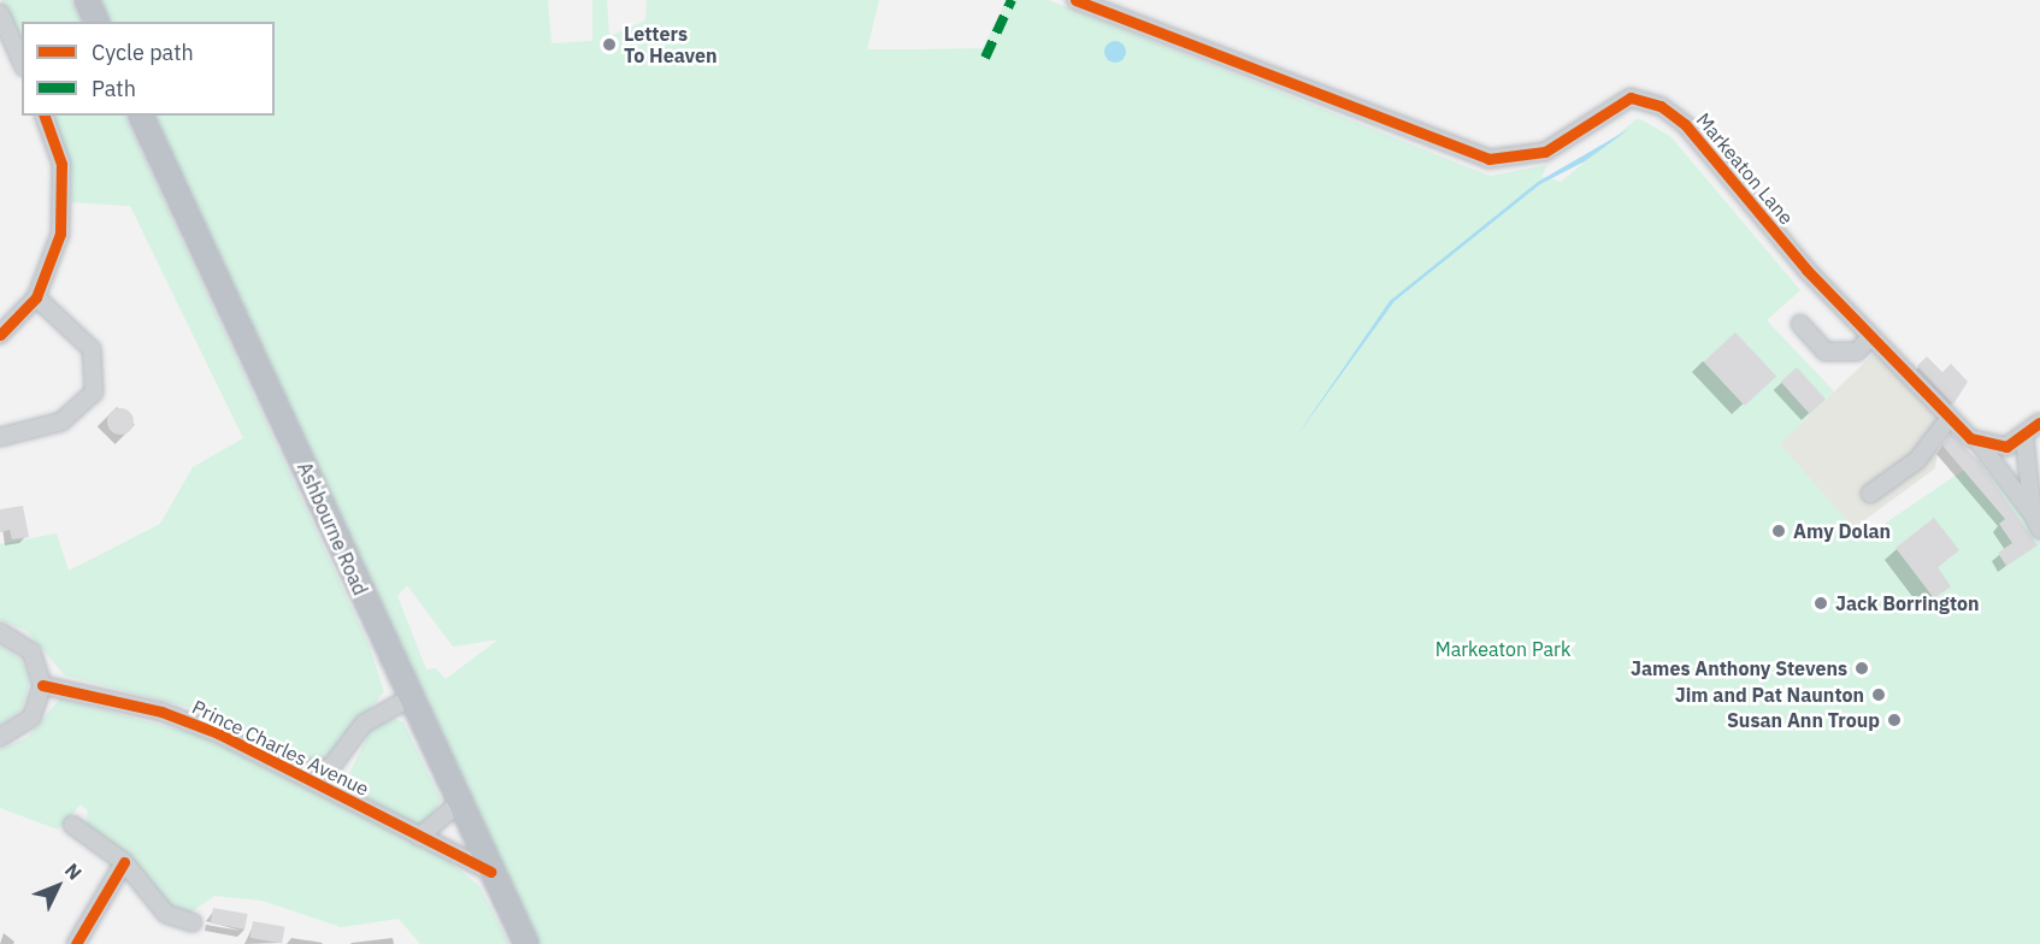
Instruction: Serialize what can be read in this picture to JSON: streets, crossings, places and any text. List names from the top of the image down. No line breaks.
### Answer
{"streets":{"highway":["Ashbourne Road"],"street":["Markeaton Lane","Prince Charles Avenue"]},"crossings":[["Ashbourne Road","Prince Charles Avenue"]],"parks":["Markeaton Park"],"places":["Letters To Heaven","Amy Dolan","Jack Borrington","James Anthony Stevens","Jim and Pat Naunton","Susan Ann Troup"],"legend":["Cycle path","Path"],"north":"top right"}
